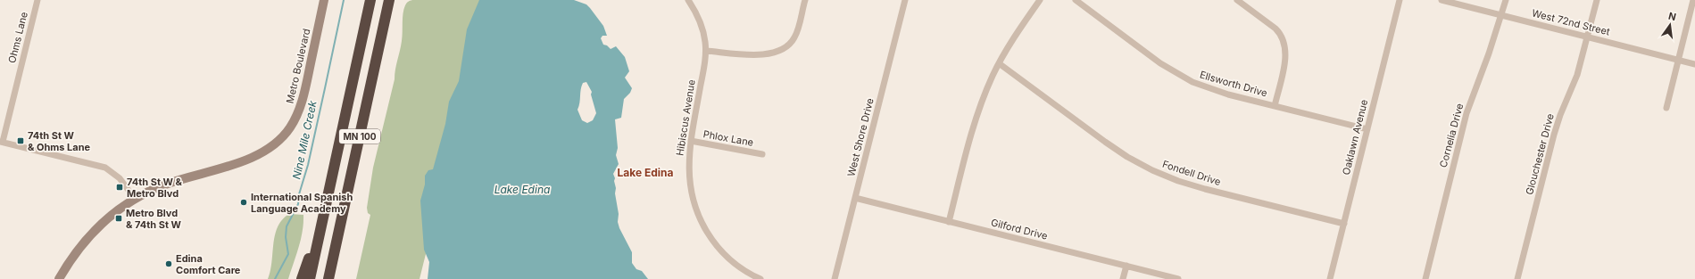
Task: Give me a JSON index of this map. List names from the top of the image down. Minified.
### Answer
{"streets":{"highway":["MN 100"],"street":["West 72nd Street","Ohms Lane","Metro Boulevard","Ellsworth Drive","Hibiscus Avenue","Cornelia Drive","West Shore Drive","Oaklawn Avenue","Phlox Lane","Glouchester Drive","Fondell Drive","Gilford Drive"]},"crossings":[["West 72nd Street","Cornelia Drive"],["West 72nd Street","Glouchester Drive"],["Ellsworth Drive","Oaklawn Avenue"],["Hibiscus Avenue","Phlox Lane"],["West Shore Drive","Gilford Drive"],["Oaklawn Avenue","Fondell Drive"]],"districts":["Lake Edina"],"water":["Nine Mile Creek","Lake Edina"],"places":{"transit":["74th St W & Ohms Lane","74th St W & Metro Blvd","Metro Blvd & 74th St W"],"other":["International Spanish Language Academy","Edina Comfort Care"]},"north":"top"}
